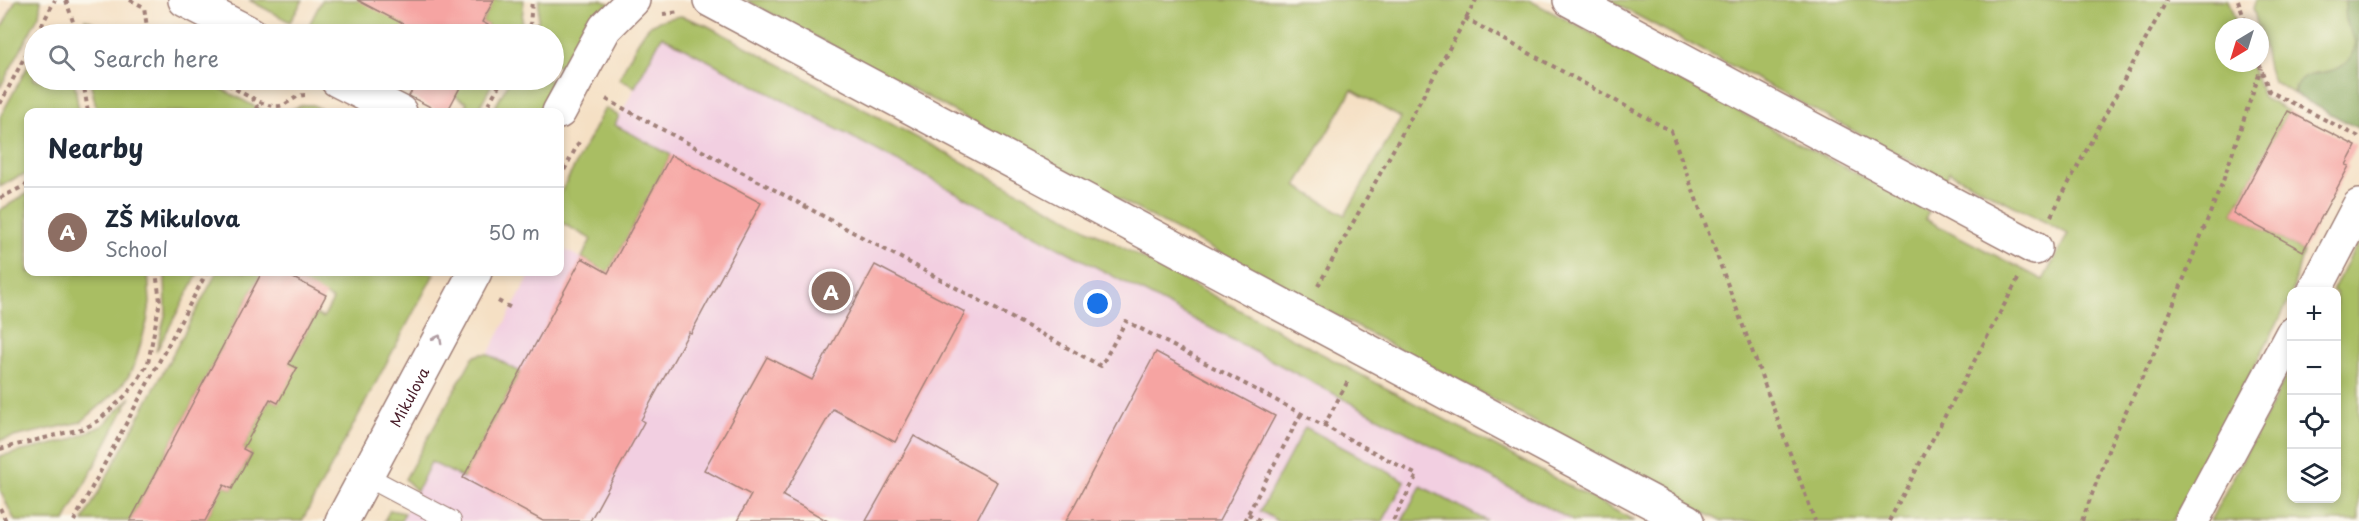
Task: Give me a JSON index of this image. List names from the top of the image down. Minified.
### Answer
{"streets":{"street":["Mikulova"]},"one_way":["Mikulova"],"north":"bottom left","page":{"search":"Search here","heading":"Nearby","list":[{"mark":"A","name":"ZŠ Mikulova","note":"School","value":"50 m"}],"pins":"A","map_buttons":["+","−"]}}
